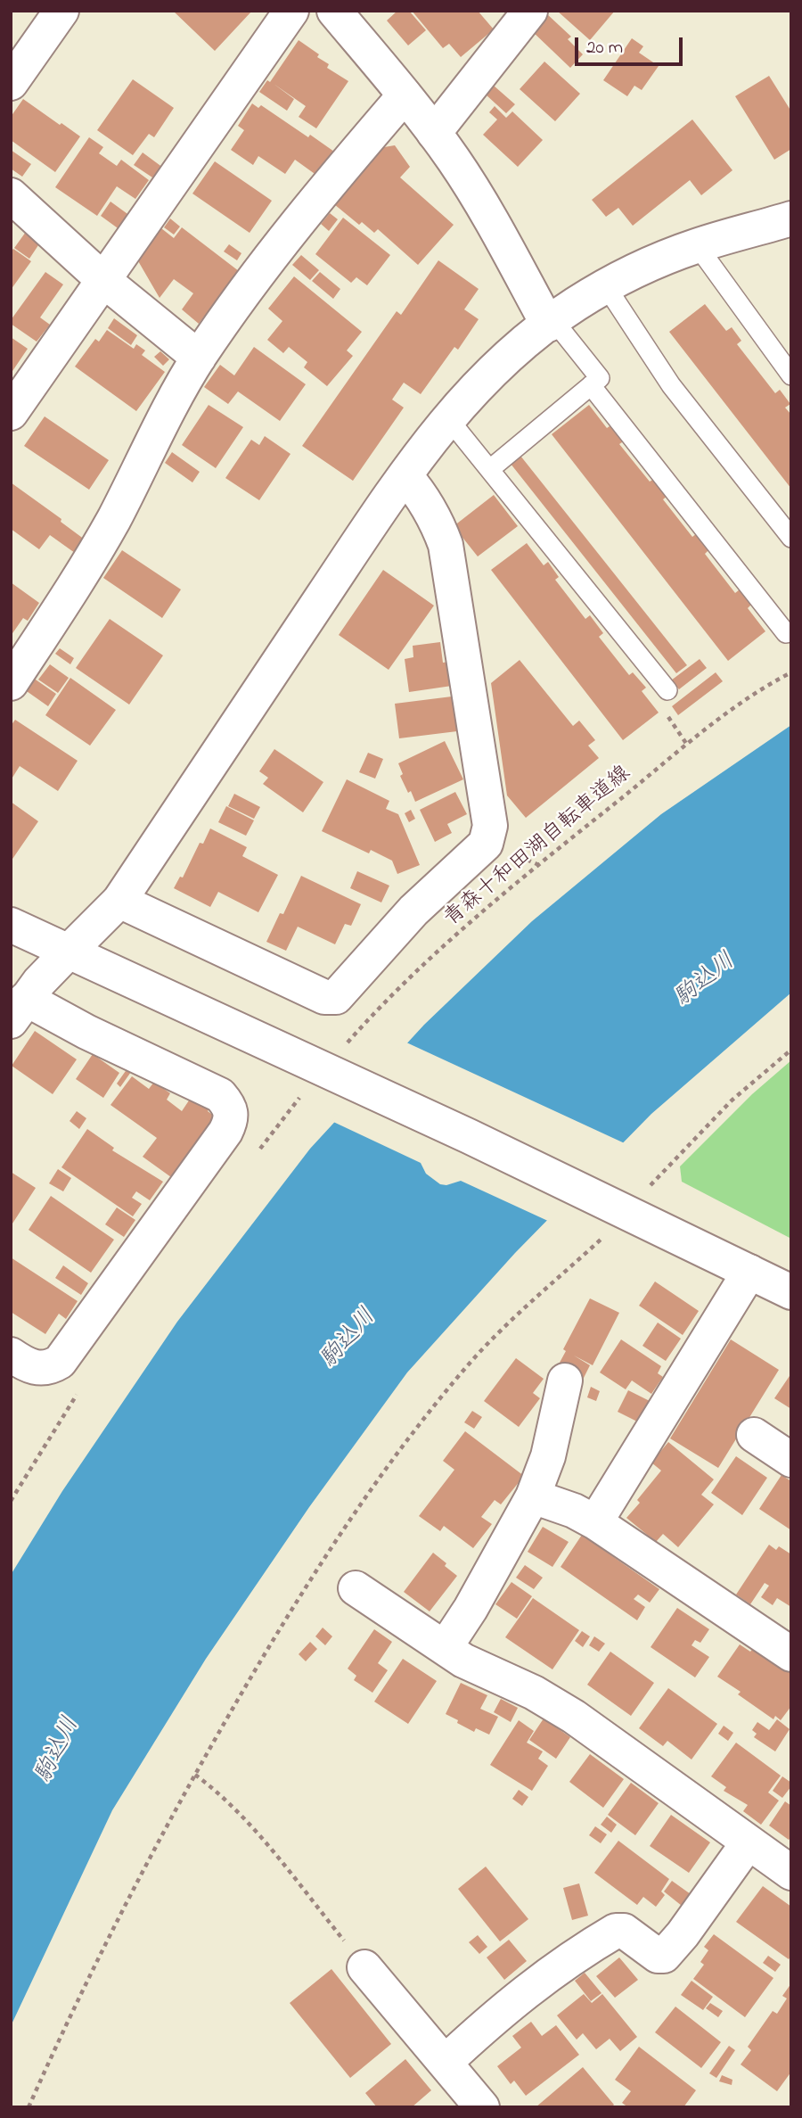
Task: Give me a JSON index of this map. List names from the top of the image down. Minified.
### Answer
{"streets":{"path":["青森十和田湖自転車道線"]},"water":["駒込川"],"scale_bar":"20 m"}
